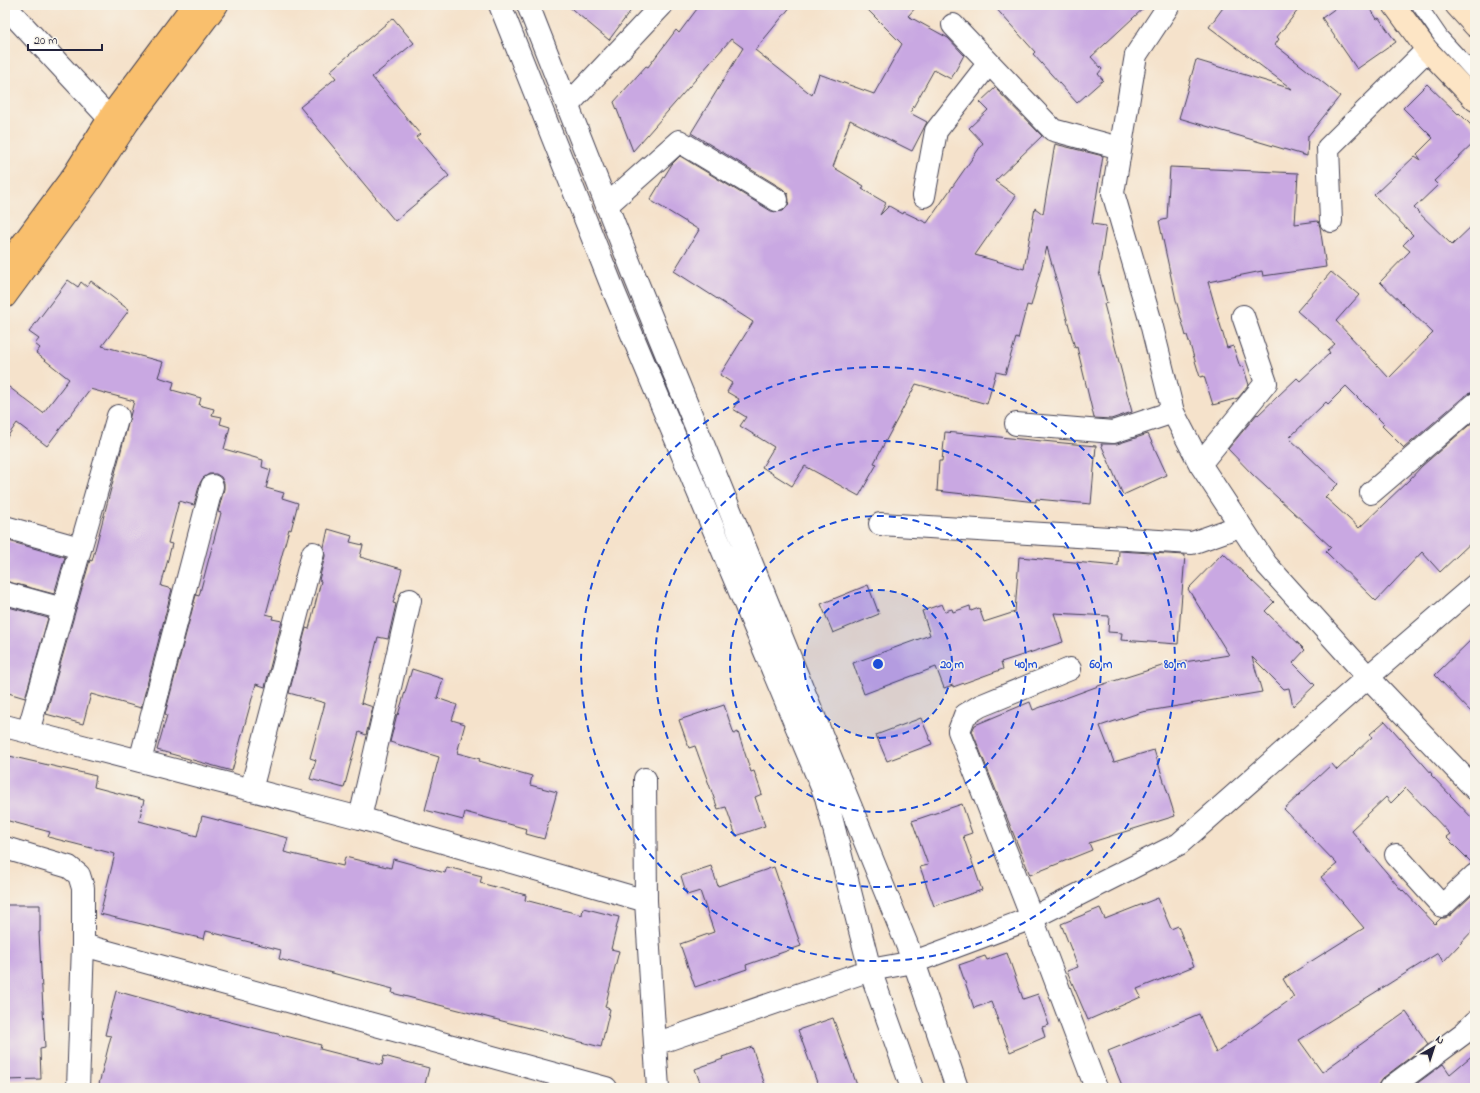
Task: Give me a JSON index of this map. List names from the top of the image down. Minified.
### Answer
{"scale_bar":"20 m","north":"top right","rings":["20 m","40 m","60 m","80 m"]}
